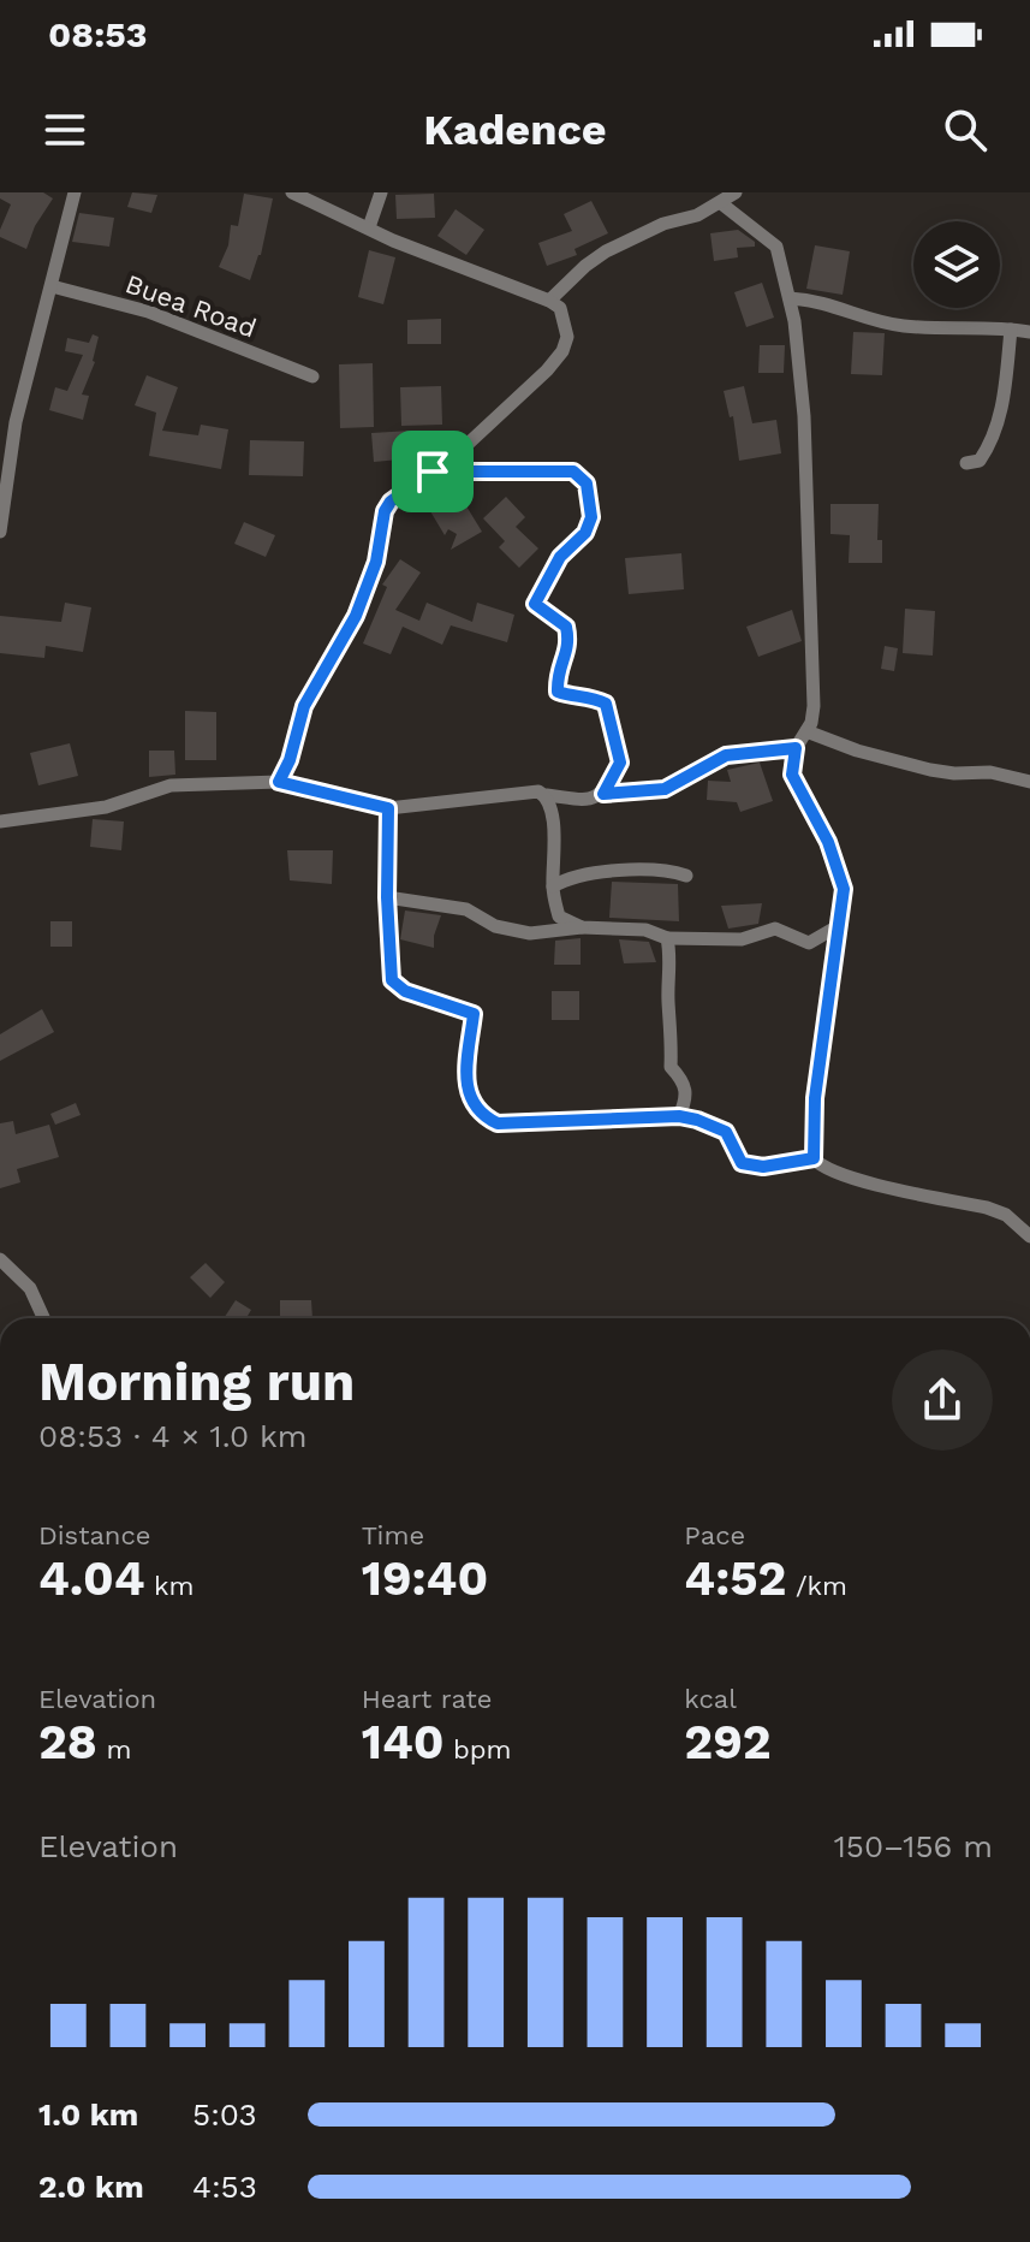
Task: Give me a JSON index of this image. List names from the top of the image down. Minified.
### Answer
{"streets":{"street":["Buea Road"]},"page":{"status":"08:53","header":"Kadence","heading":["Morning run","08:53 · 4 × 1.0 km"],"stats":[["Distance","4.04 km"],["Time","19:40"],["Pace","4:52 /km"],["Elevation","28 m"],["Heart rate","140 bpm"],["kcal","292"]],"chart":["Elevation","150–156 m"],"list":[{"name":"1.0 km","note":"5:03"},{"name":"2.0 km","note":"4:53"}]}}
